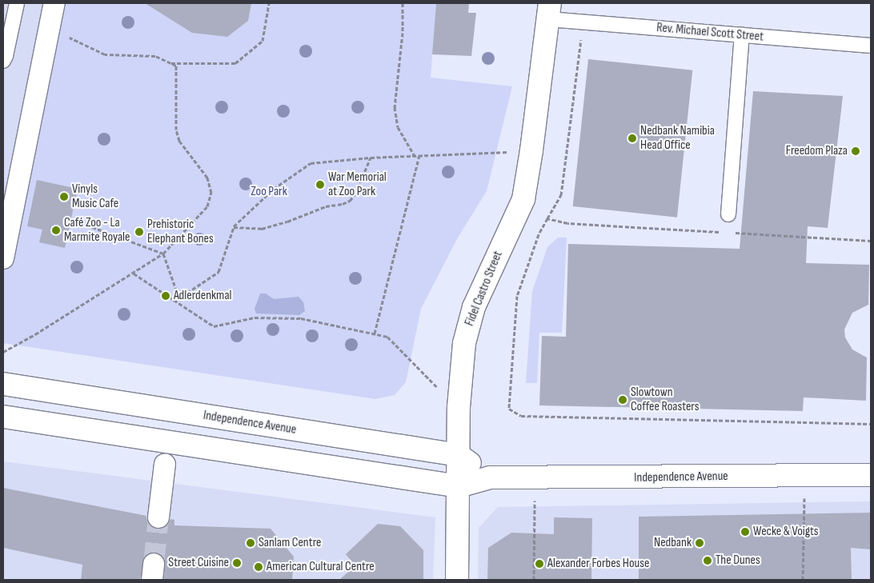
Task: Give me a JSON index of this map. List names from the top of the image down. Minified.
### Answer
{"streets":{"main road":["Fidel Castro Street","Independence Avenue"],"lane":["Rev. Michael Scott Street"]},"crossings":[["Rev. Michael Scott Street","Fidel Castro Street"],["Fidel Castro Street","Independence Avenue"]],"parks":["Zoo Park"],"places":["Nedbank Namibia Head Office","Freedom Plaza","War Memorial at Zoo Park","Vinyls Music Cafe","Café Zoo - La Marmite Royale","Prehistoric Elephant Bones","Adlerdenkmal","Slowtown Coffee Roasters","Wecke & Voigts","Sanlam Centre","Nedbank","The Dunes","Street Cuisine","Alexander Forbes House","American Cultural Centre"]}
